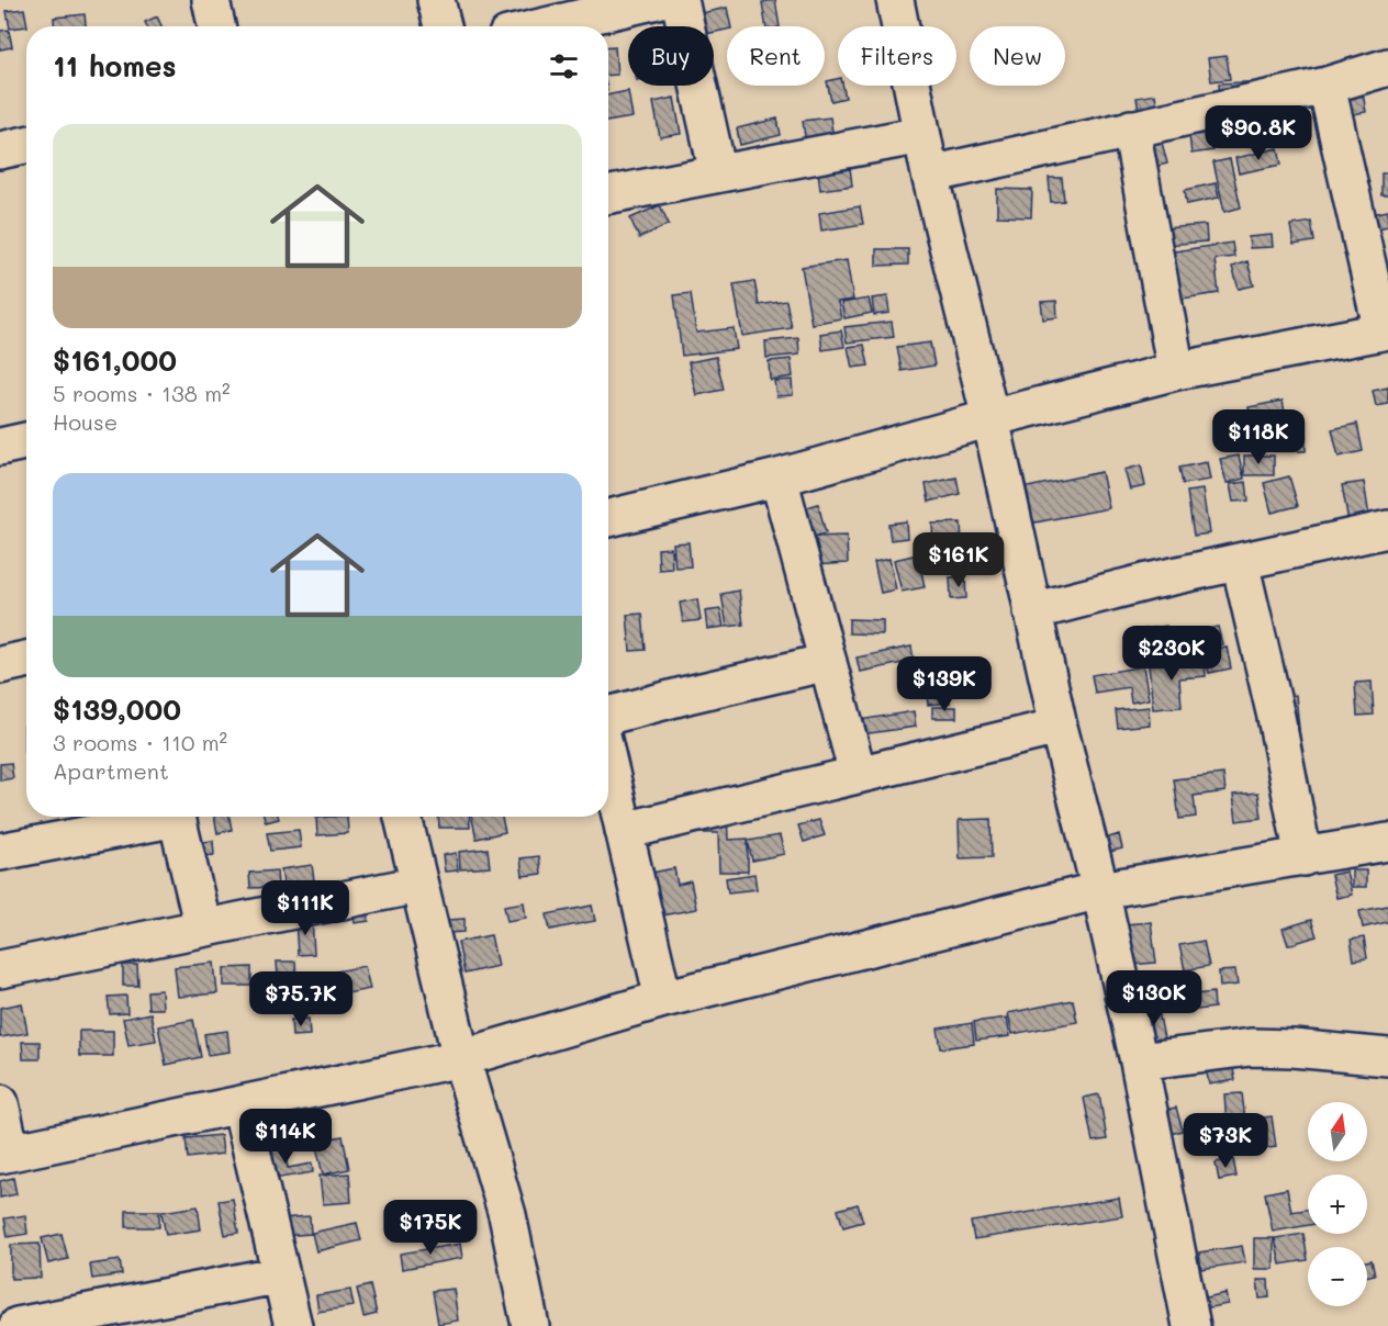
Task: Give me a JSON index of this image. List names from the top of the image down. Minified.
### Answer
{"north":"top","page":{"chip":["Buy","Rent","Filters","New"],"heading":"11 homes","price":["$90.8K","$118K","$161K","$230K","$139K","$111K","$130K","$75.7K","$114K","$73K","$175K"],"list":[{"name":"$161,000","note":"5 rooms · 138 m² · House"},{"name":"$139,000","note":"3 rooms · 110 m² · Apartment"}],"map_buttons":["+","−"]}}
